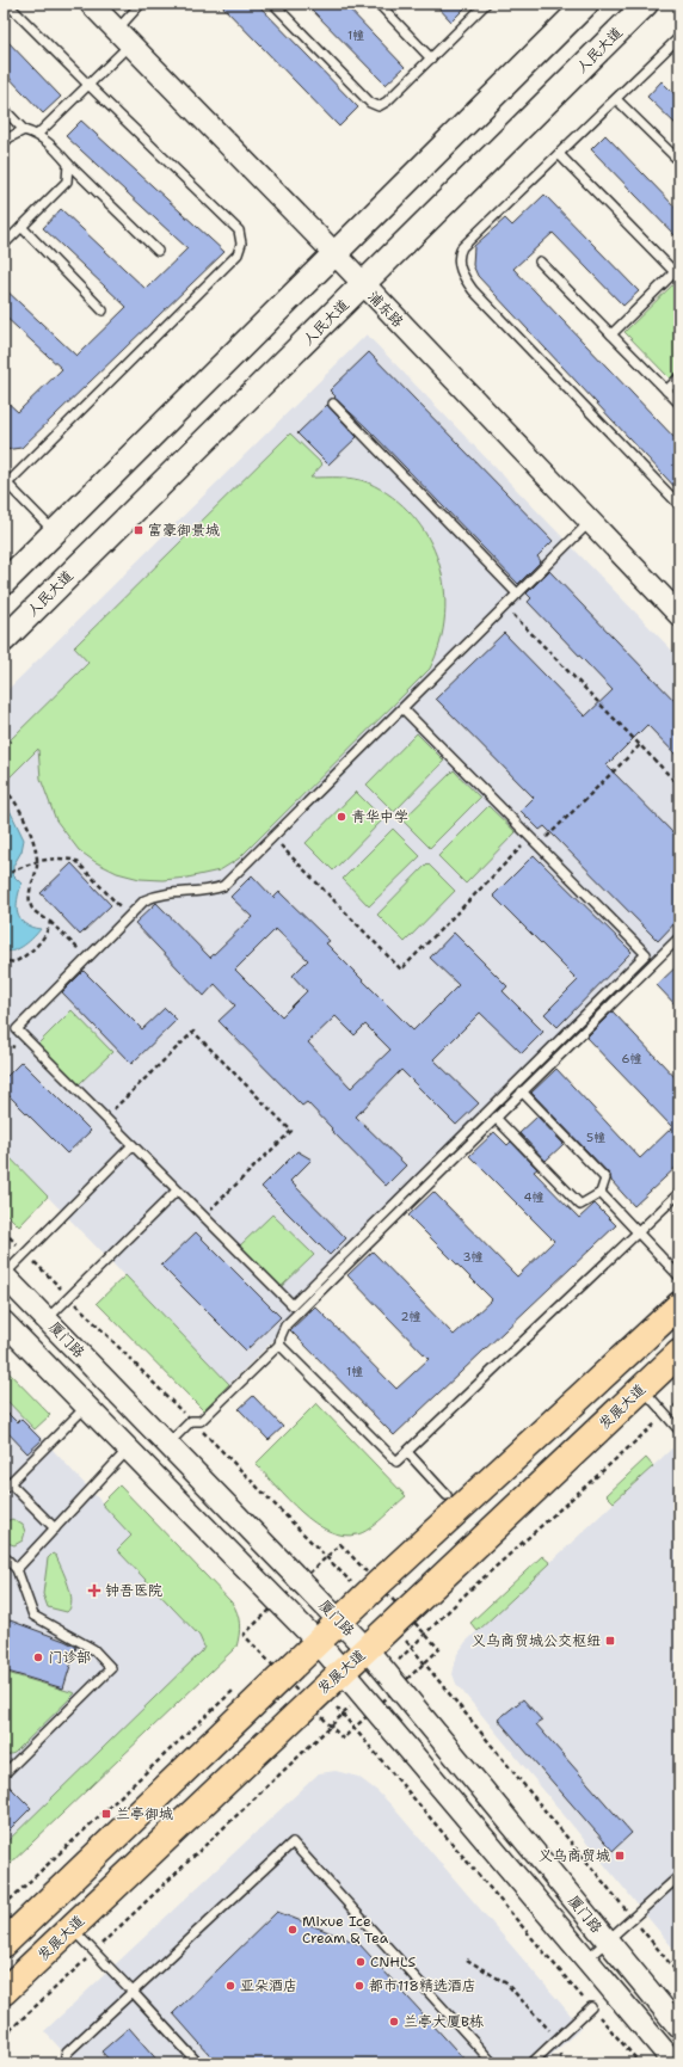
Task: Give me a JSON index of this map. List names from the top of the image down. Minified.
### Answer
{"streets":{"main road":["人民大道","发展大道"],"street":["浦东路","厦门路"]},"crossings":[["人民大道","浦东路"],["厦门路","发展大道"]],"places":{"transit":["富豪御景城","义乌商贸城公交枢纽","兰亭御城","义乌商贸城"],"other":["青华中学","门诊部","Mixue Ice Cream & Tea","CNHLS","亚朵酒店","都市118精选酒店","兰亭大厦B栋"],"health":["钟吾医院"]},"house_numbers":["1幢","6幢","5幢","4幢","3幢","2幢","1幢"]}
